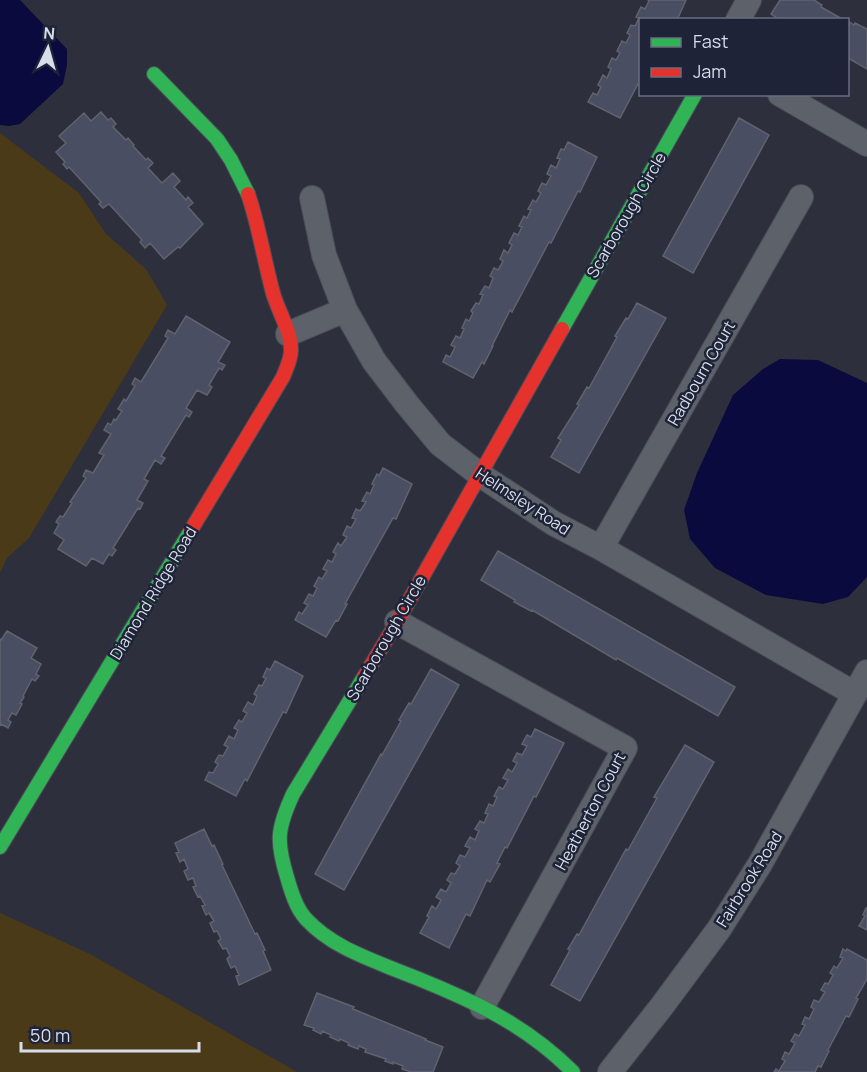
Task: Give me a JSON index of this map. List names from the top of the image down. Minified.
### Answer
{"streets":{"street":["Scarborough Circle","Radbourn Court","Helmsley Road","Diamond Ridge Road","Heatherton Court","Fairbrook Road"]},"crossings":[["Scarborough Circle","Helmsley Road"],["Scarborough Circle","Heatherton Court"],["Radbourn Court","Helmsley Road"],["Helmsley Road","Fairbrook Road"]],"legend":["Fast","Jam"],"scale_bar":"50 m","north":"top"}
